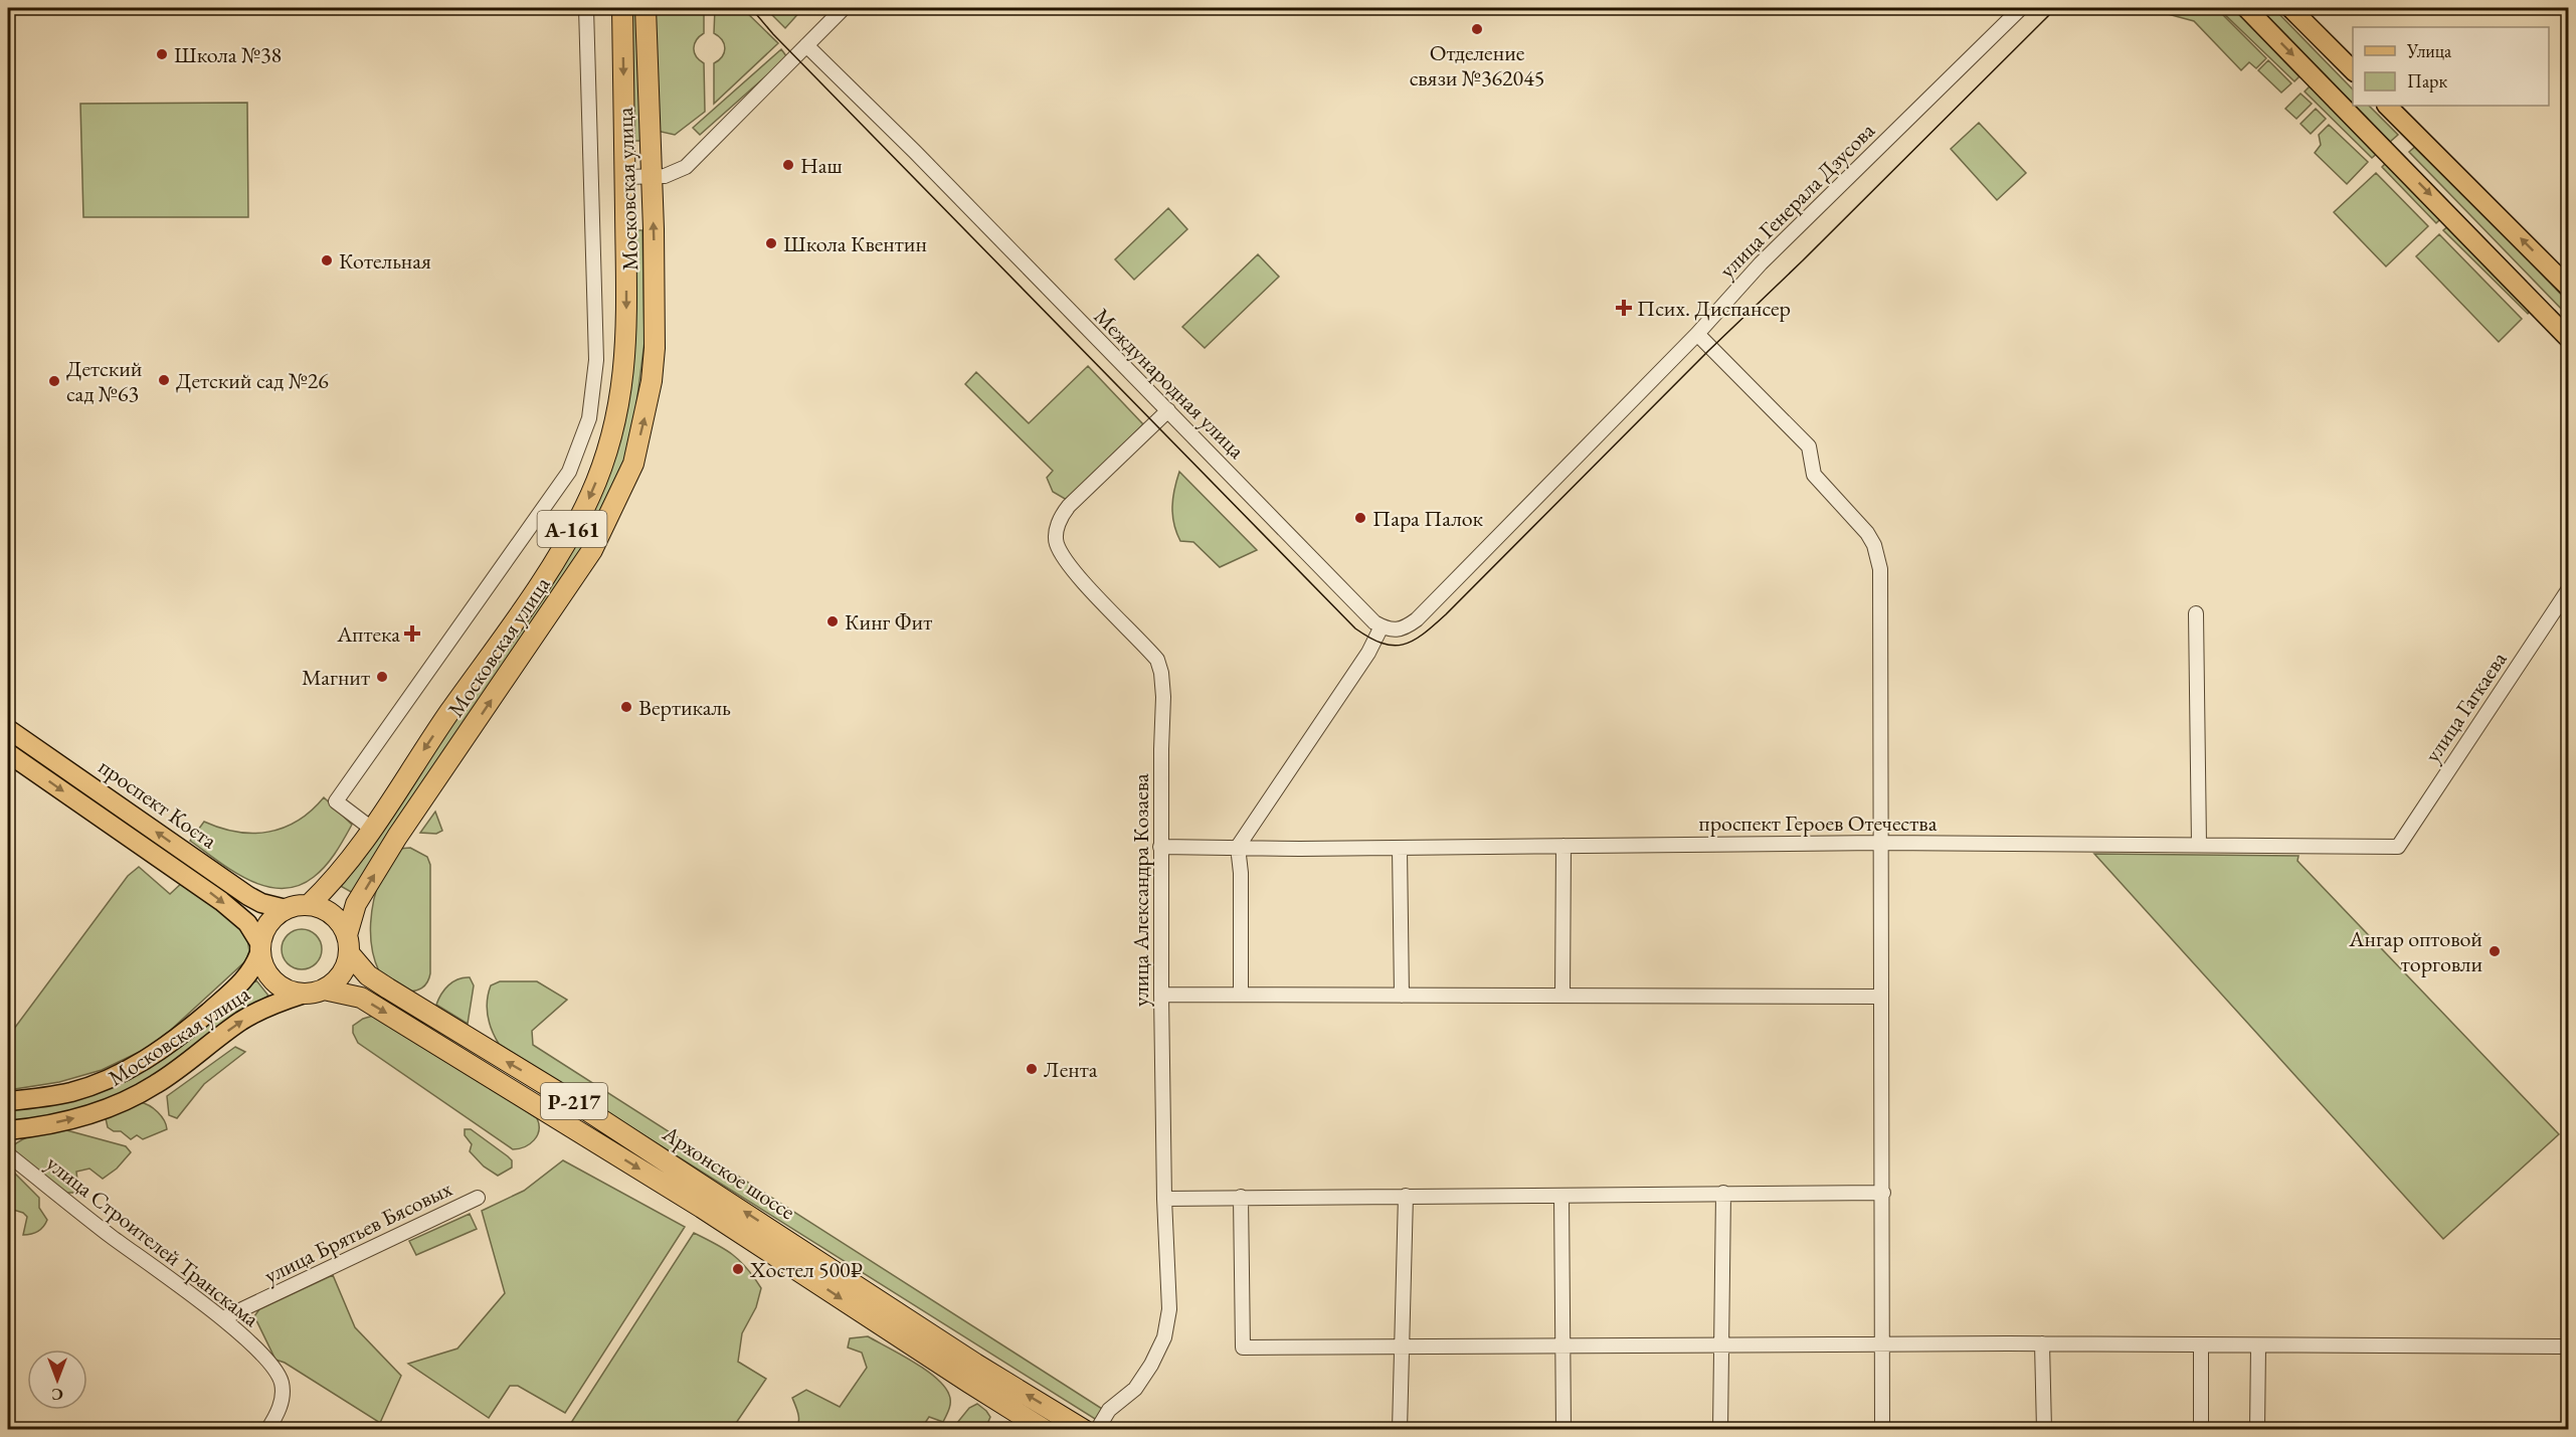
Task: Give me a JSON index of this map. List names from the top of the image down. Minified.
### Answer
{"streets":{"highway":["Московская улица","А-161","Р-217","Архонское шоссе"],"main road":["проспект Коста"],"street":["улица Генерала Дзусова","Международная улица","улица Гагкаева","проспект Героев Отечества","улица Александра Козаева","улица Брятьев Бясовых","улица Строителей Транскама"]},"crossings":[["Московская улица","проспект Коста"],["Московская улица","Архонское шоссе"],["улица Генерала Дзусова","Международная улица"],["Международная улица","улица Александра Козаева"],["улица Гагкаева","проспект Героев Отечества"],["проспект Коста","Архонское шоссе"],["проспект Героев Отечества","улица Александра Козаева"],["улица Брятьев Бясовых","улица Строителей Транскама"]],"places":{"other":["Отделение связи №362045","Школа №38","Наш","Школа Квентин","Котельная","Детский сад №26","Детский сад №63","Пара Палок","Кинг Фит","Магнит","Вертикаль","Ангар оптовой торговли","Лента","Хостел 500₽"],"health":["Псих. Диспансер","Аптека"]},"legend":["Улица","Парк"],"north":"bottom"}
